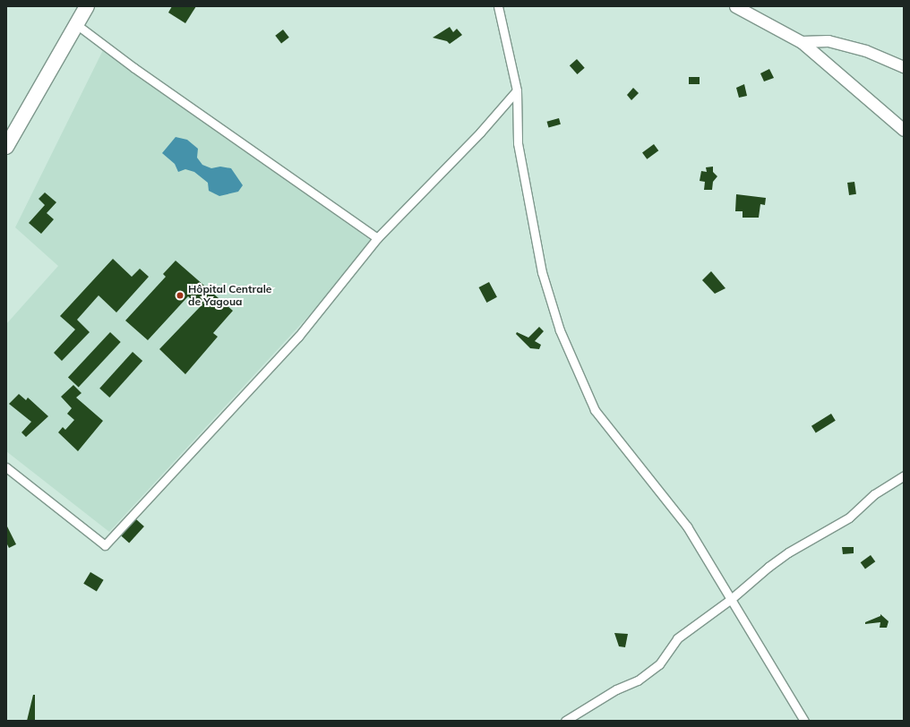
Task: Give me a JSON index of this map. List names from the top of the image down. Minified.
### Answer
{"places":["Hôpital Centrale de Yagoua"]}
